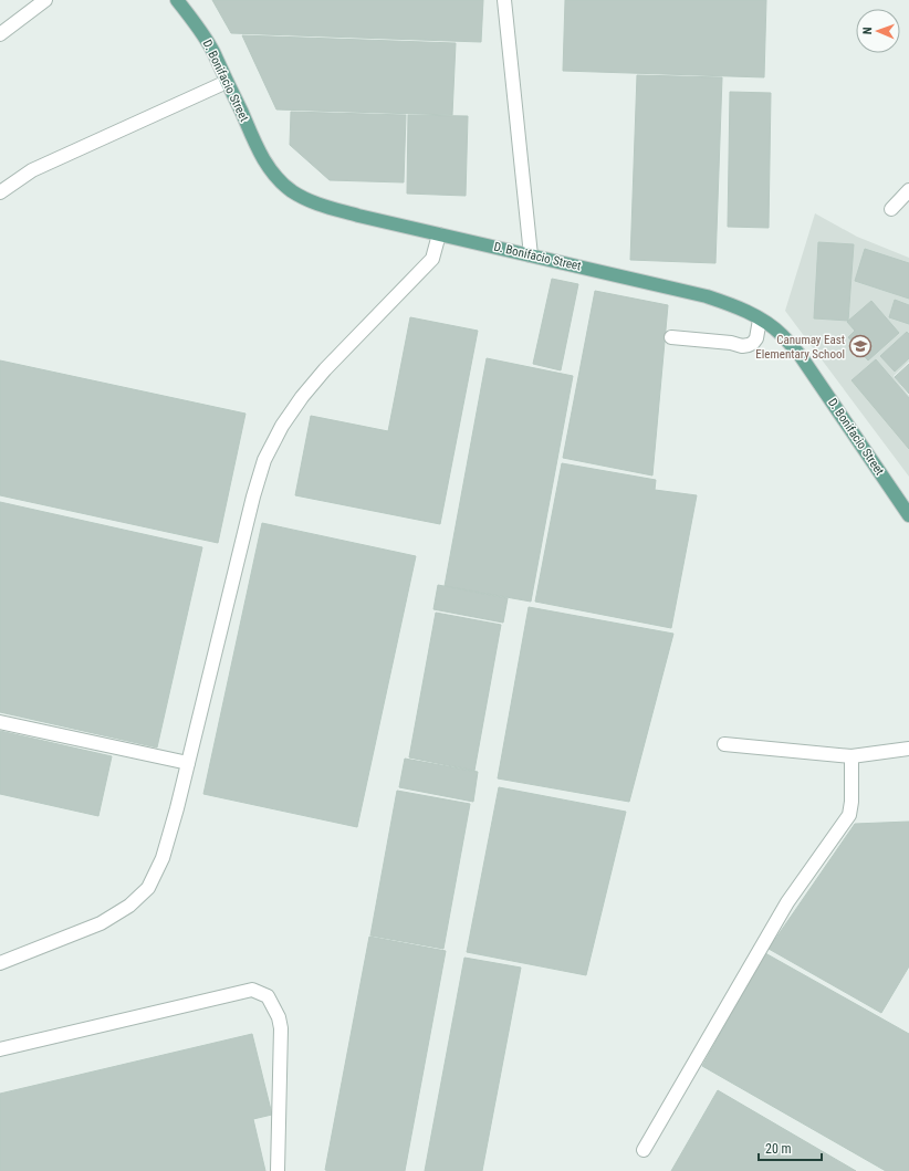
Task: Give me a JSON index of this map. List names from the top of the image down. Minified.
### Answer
{"streets":{"main road":["D. Bonifacio Street"]},"places":{"school or university":["Canumay East Elementary School"]},"scale_bar":"20 m","north":"left"}
